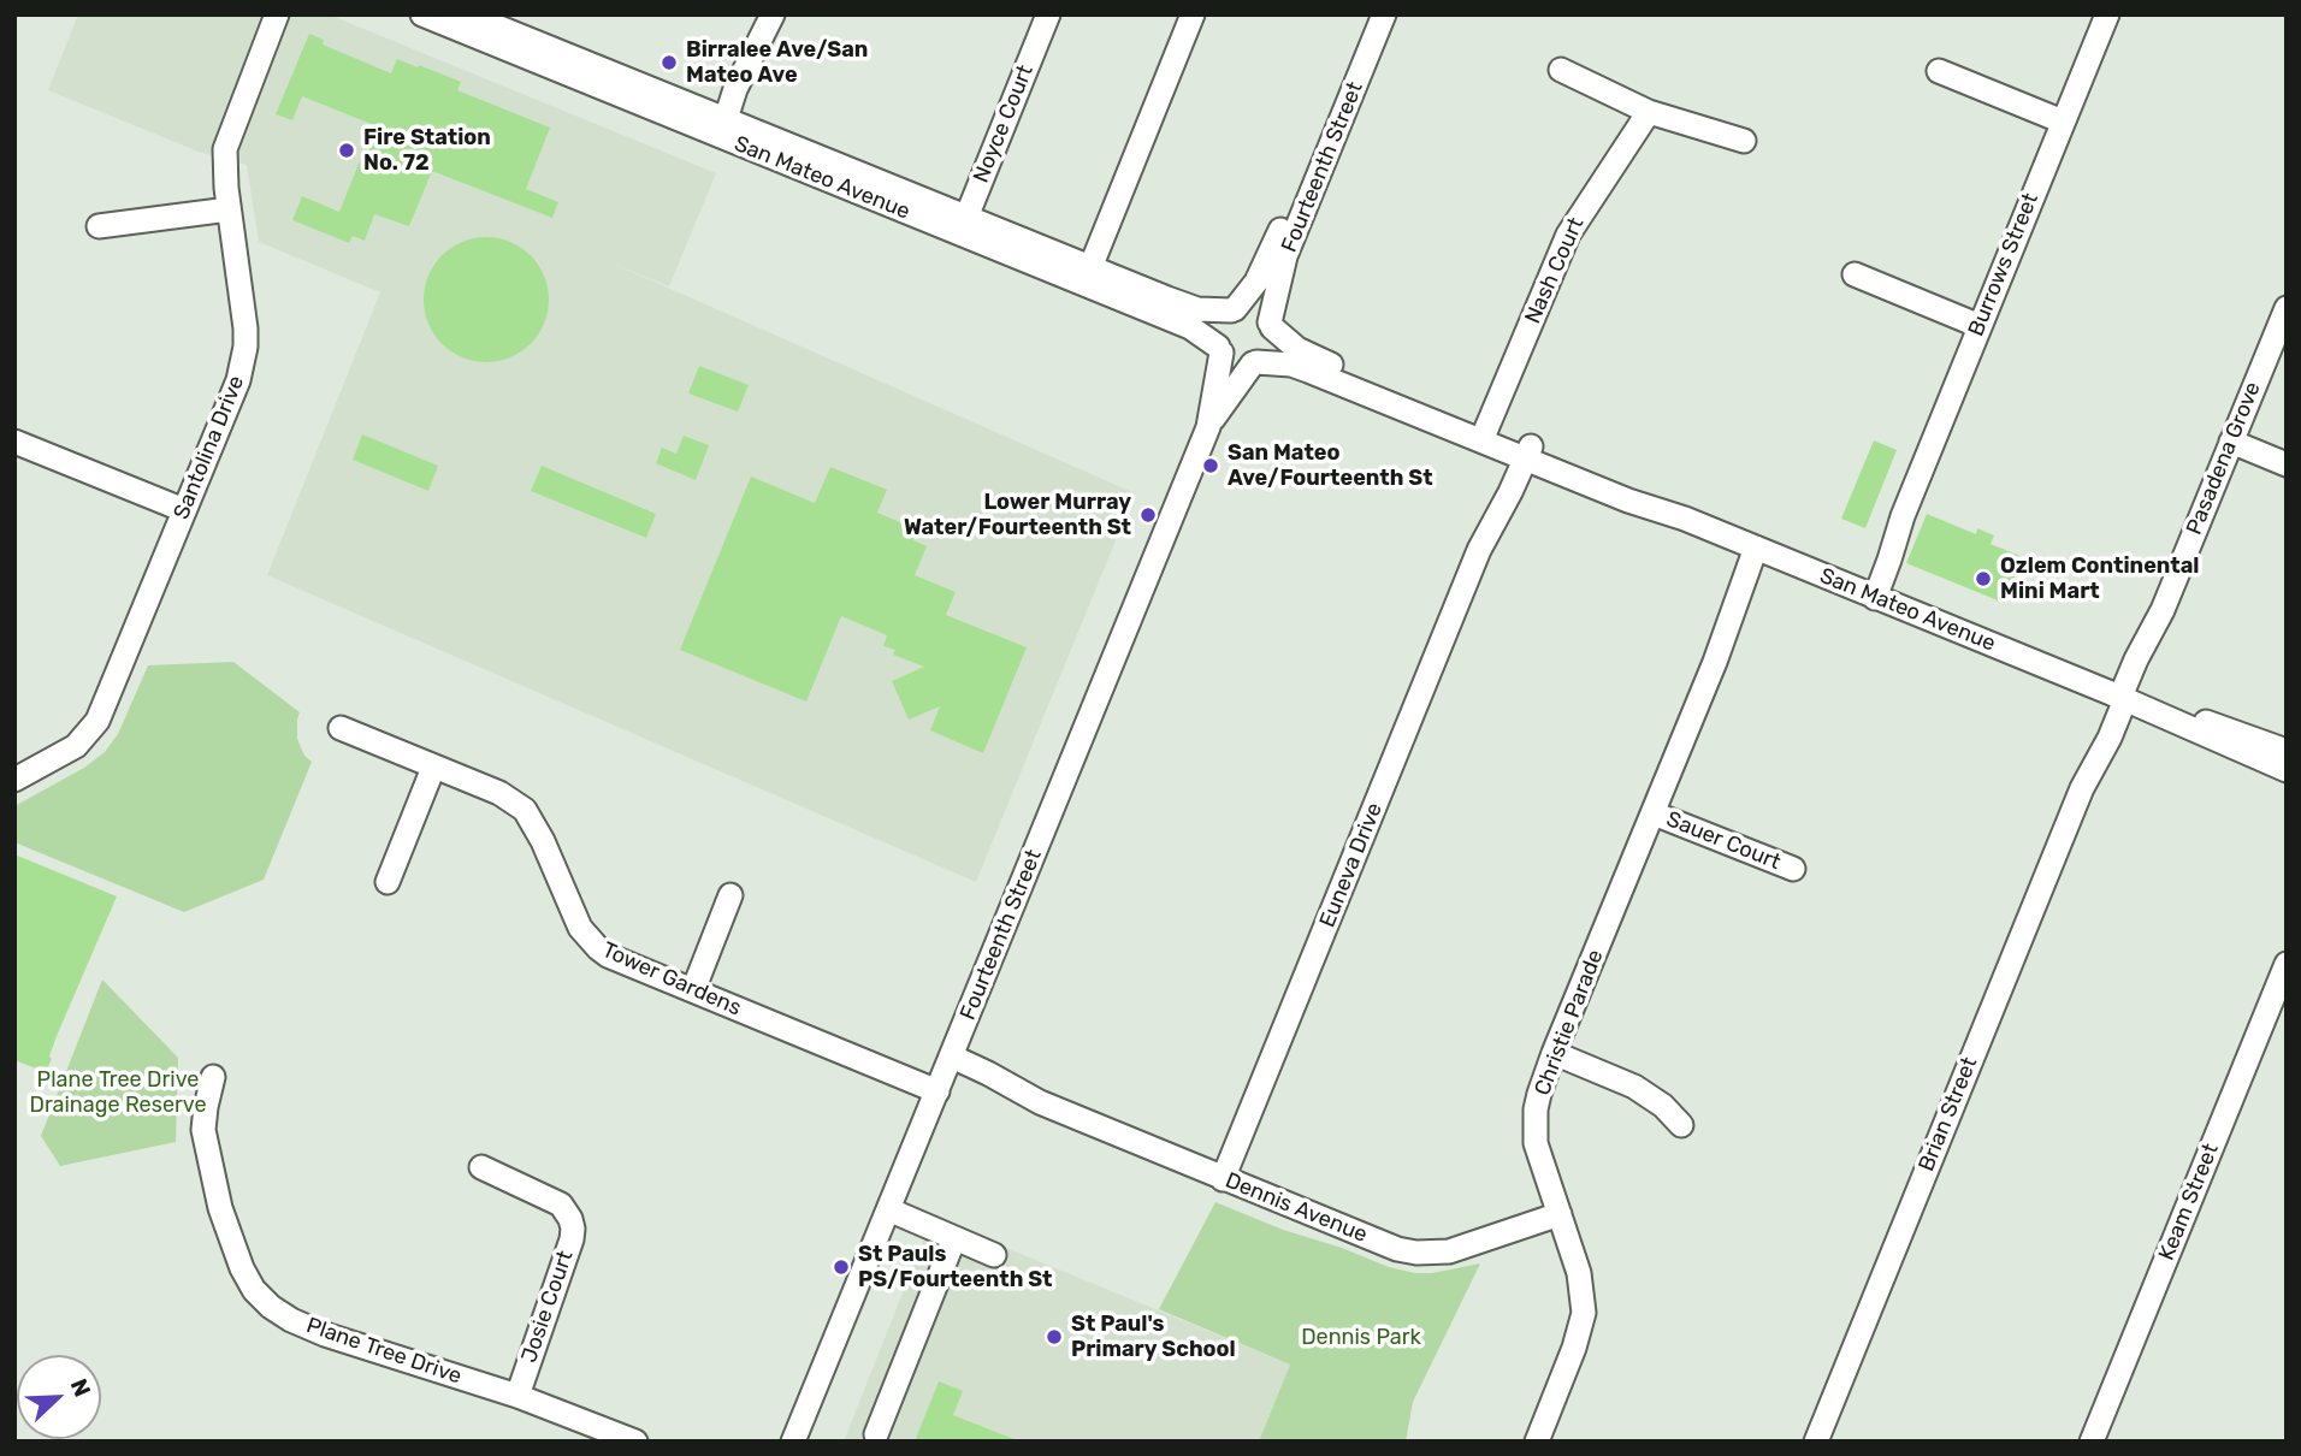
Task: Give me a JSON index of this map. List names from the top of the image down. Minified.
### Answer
{"streets":{"street":["Noyce Court","Fourteenth Street","San Mateo Avenue","Burrows Street","Nash Court","Santolina Drive","Pasadena Grove","Sauer Court","Euneva Drive","Tower Gardens","Christie Parade","Brian Street","Keam Street","Dennis Avenue","Josie Court","Plane Tree Drive"]},"crossings":[["Noyce Court","San Mateo Avenue"],["Fourteenth Street","San Mateo Avenue"],["Fourteenth Street","Tower Gardens"],["Fourteenth Street","Dennis Avenue"],["San Mateo Avenue","Burrows Street"],["San Mateo Avenue","Nash Court"],["San Mateo Avenue","Pasadena Grove"],["San Mateo Avenue","Euneva Drive"],["San Mateo Avenue","Christie Parade"],["San Mateo Avenue","Brian Street"],["Pasadena Grove","Brian Street"],["Sauer Court","Christie Parade"],["Euneva Drive","Dennis Avenue"],["Tower Gardens","Dennis Avenue"],["Christie Parade","Dennis Avenue"],["Josie Court","Plane Tree Drive"]],"parks":["Plane Tree Drive Drainage Reserve","Dennis Park"],"places":["Birralee Ave/San Mateo Ave","Fire Station No. 72","San Mateo Ave/Fourteenth St","Lower Murray Water/Fourteenth St","Ozlem Continental Mini Mart","St Pauls PS/Fourteenth St","St Paul's Primary School"],"north":"top right"}
